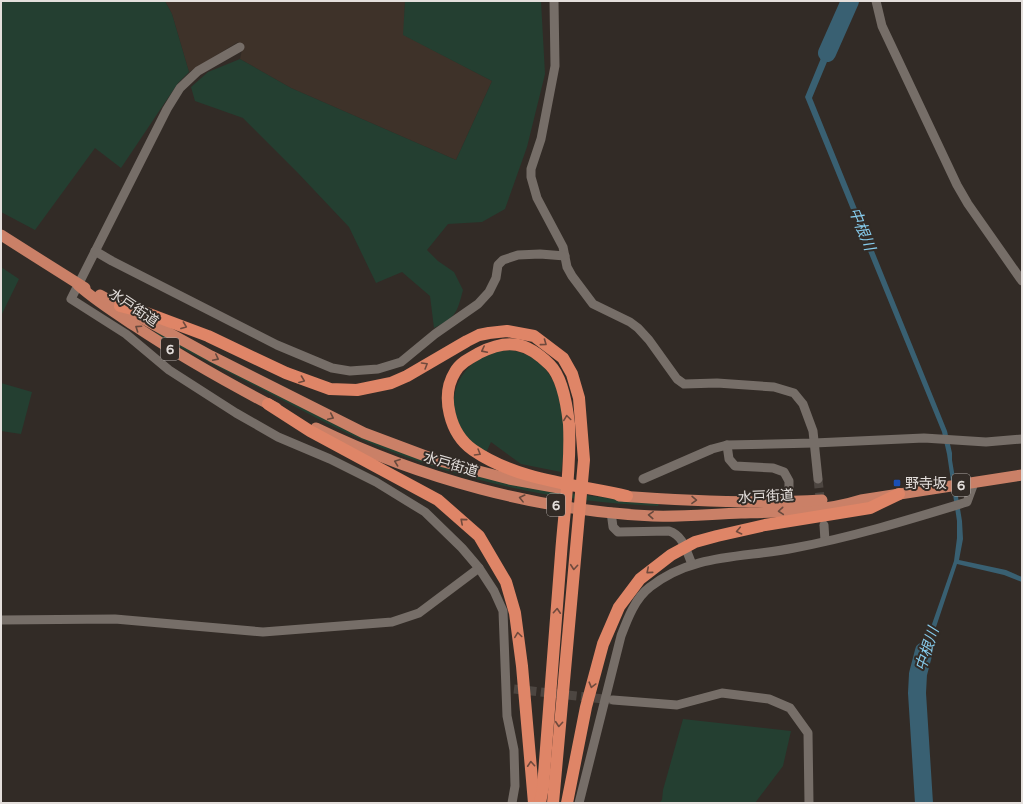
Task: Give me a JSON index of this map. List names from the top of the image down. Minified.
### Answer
{"streets":{"highway":["水戸街道","6"]},"water":["中根川"],"places":{"transit":["野寺坂"]}}
